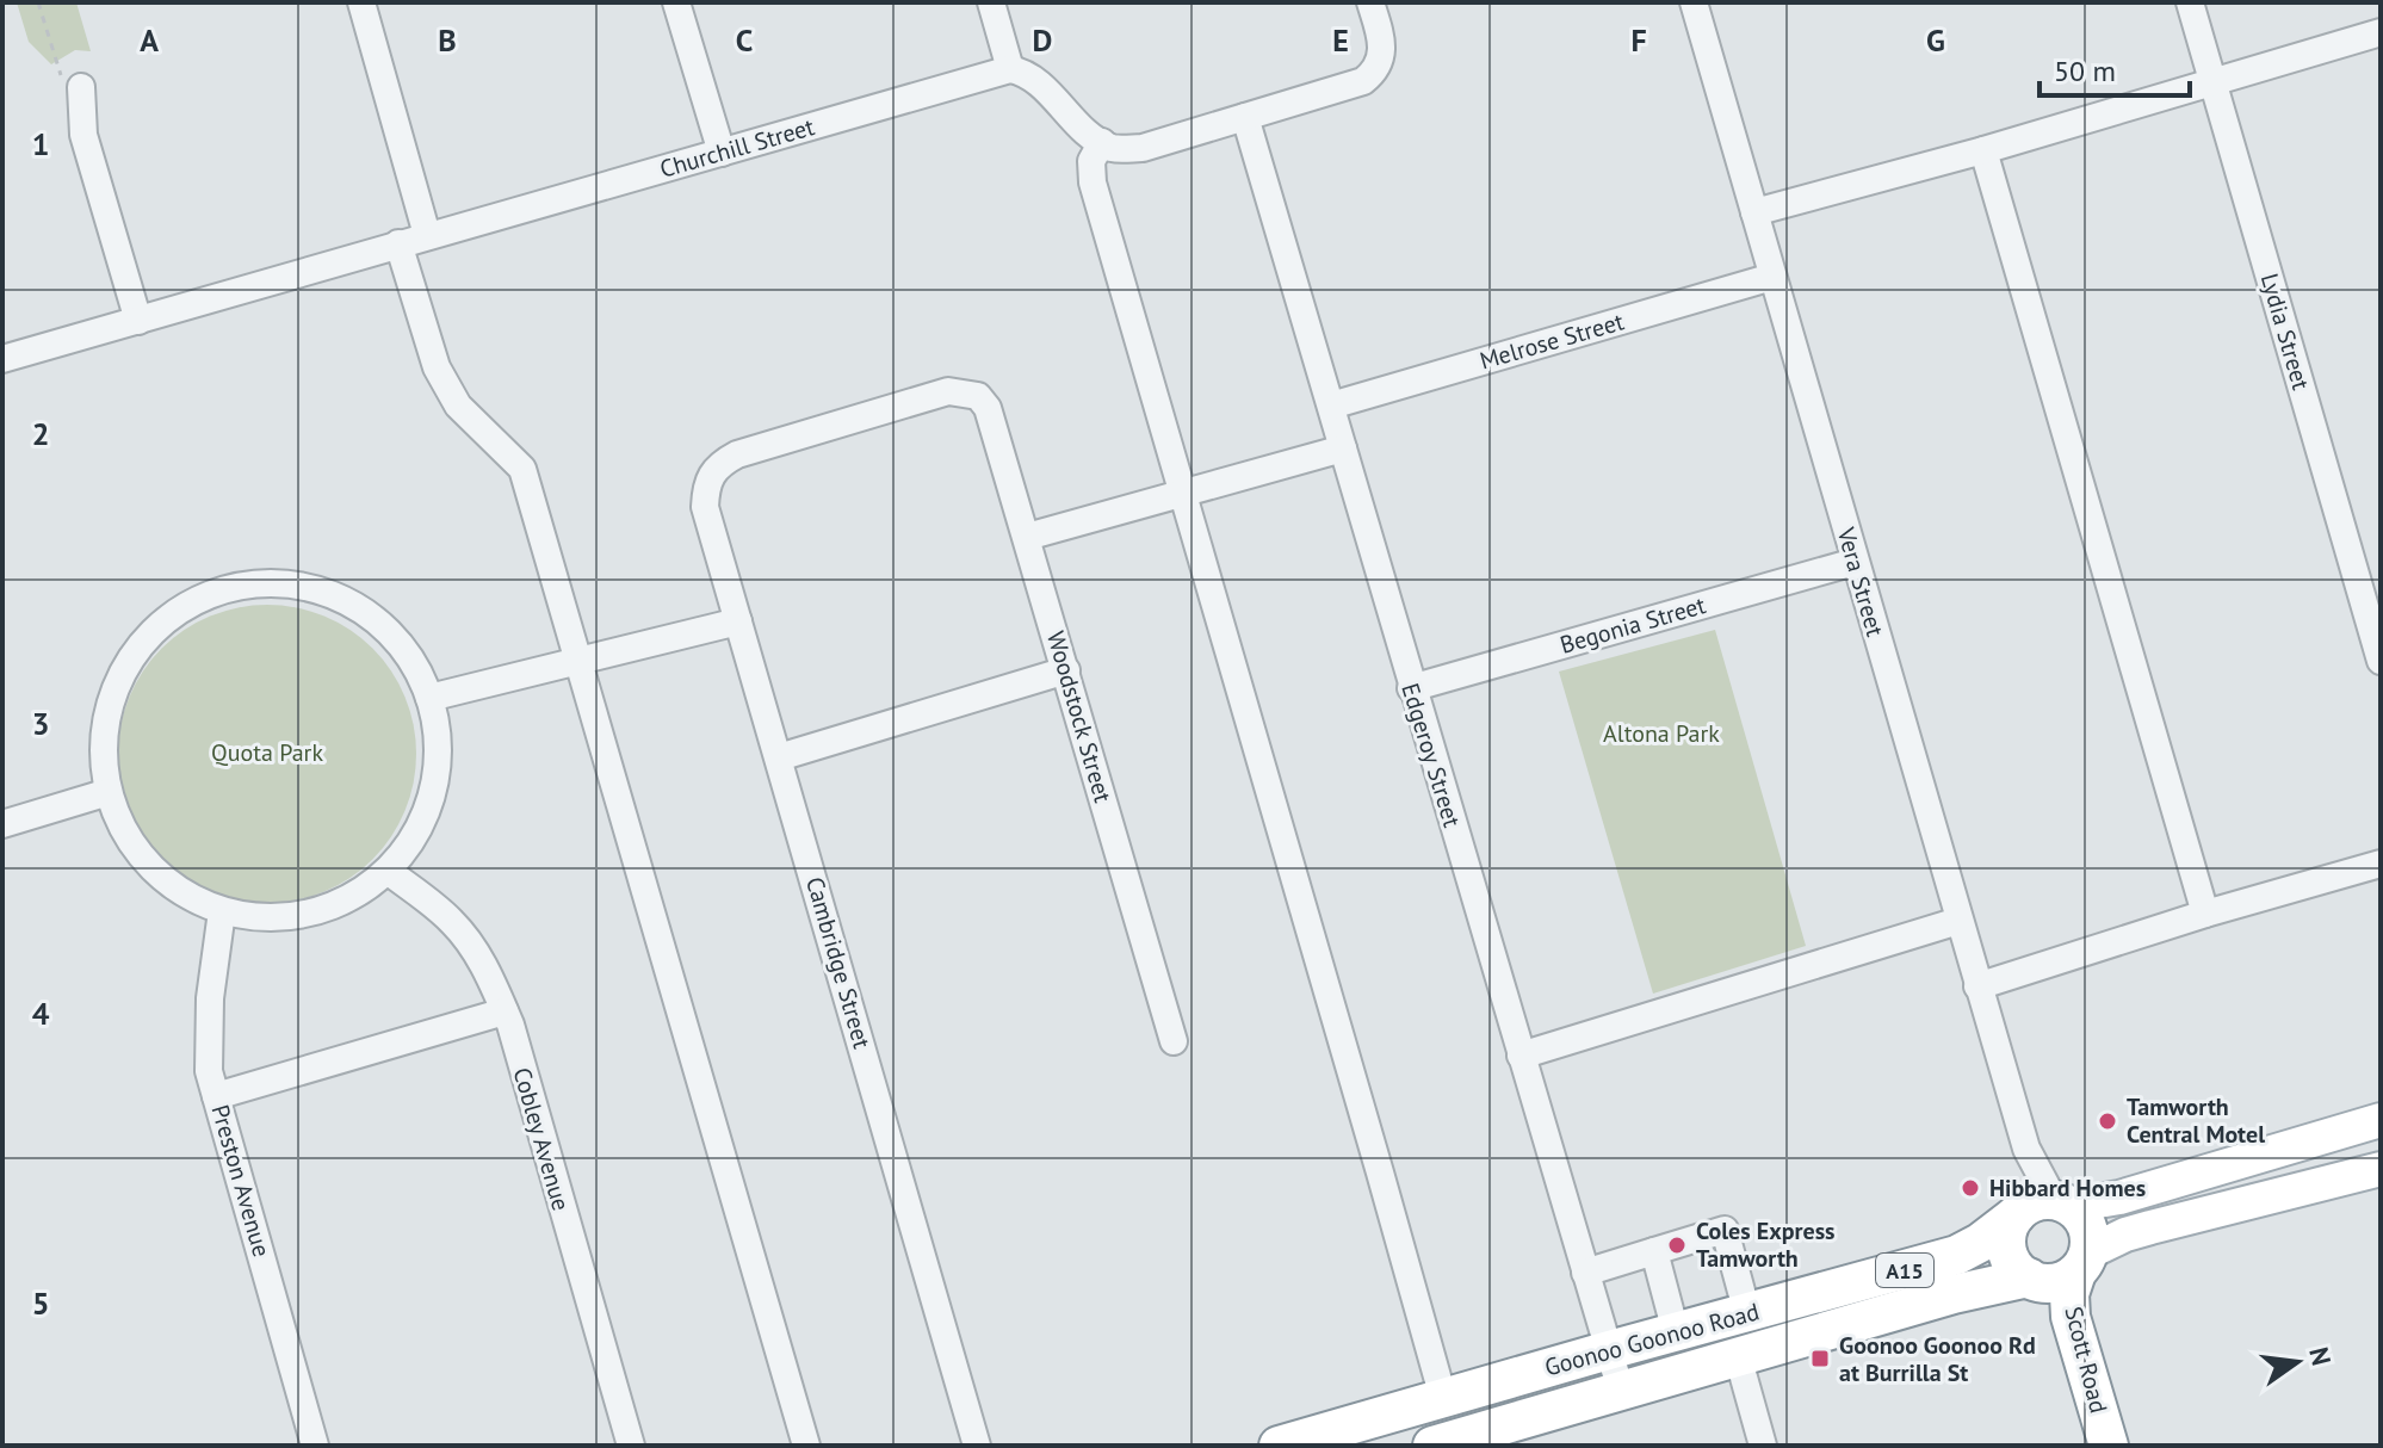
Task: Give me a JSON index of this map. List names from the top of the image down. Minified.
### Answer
{"streets":{"highway":["A15","Goonoo Goonoo Road","Scott Road"],"street":["Churchill Street","Lydia Street","Melrose Street","Vera Street","Begonia Street","Woodstock Street","Edgeroy Street","Cambridge Street","Cobley Avenue","Preston Avenue"]},"crossings":[["Melrose Street","Vera Street"],["Melrose Street","Edgeroy Street"],["Vera Street","Begonia Street"],["Vera Street","A15"],["Vera Street","Goonoo Goonoo Road"],["Vera Street","Scott Road"],["Begonia Street","Edgeroy Street"],["Woodstock Street","Cambridge Street"],["Edgeroy Street","Goonoo Goonoo Road"],["Cobley Avenue","Preston Avenue"],["A15","Goonoo Goonoo Road"],["A15","Scott Road"],["Goonoo Goonoo Road","Scott Road"]],"parks":["Altona Park","Quota Park"],"places":{"other":["Tamworth Central Motel","Hibbard Homes","Coles Express Tamworth"],"transit":["Goonoo Goonoo Rd at Burrilla St"]},"scale_bar":"50 m","north":"right","grid":{"columns":["A","B","C","D","E","F","G"],"rows":["1","2","3","4","5"]}}
